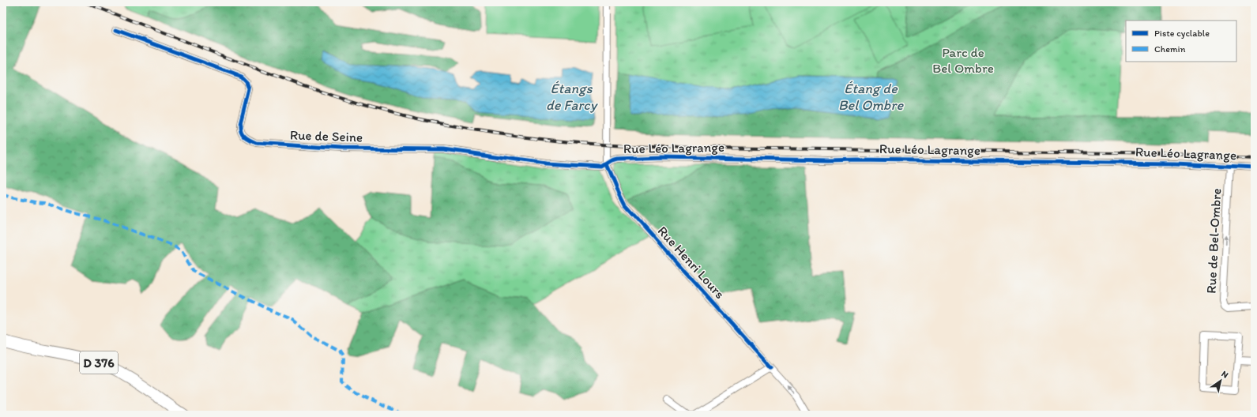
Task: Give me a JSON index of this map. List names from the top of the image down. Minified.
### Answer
{"streets":{"main road":["D 376"],"street":["Rue de Seine","Rue Léo Lagrange","Rue de Bel-Ombre","Rue Henri Lours"]},"crossings":[["Rue de Seine","Rue Léo Lagrange"],["Rue de Seine","Rue Henri Lours"],["Rue Léo Lagrange","Rue de Bel-Ombre"],["Rue Léo Lagrange","Rue Henri Lours"]],"one_way":["Rue de Bel-Ombre"],"water":["Étangs de Farcy","Étang de Bel Ombre"],"parks":["Parc de Bel Ombre"],"legend":["Piste cyclable","Chemin"],"north":"top right"}
